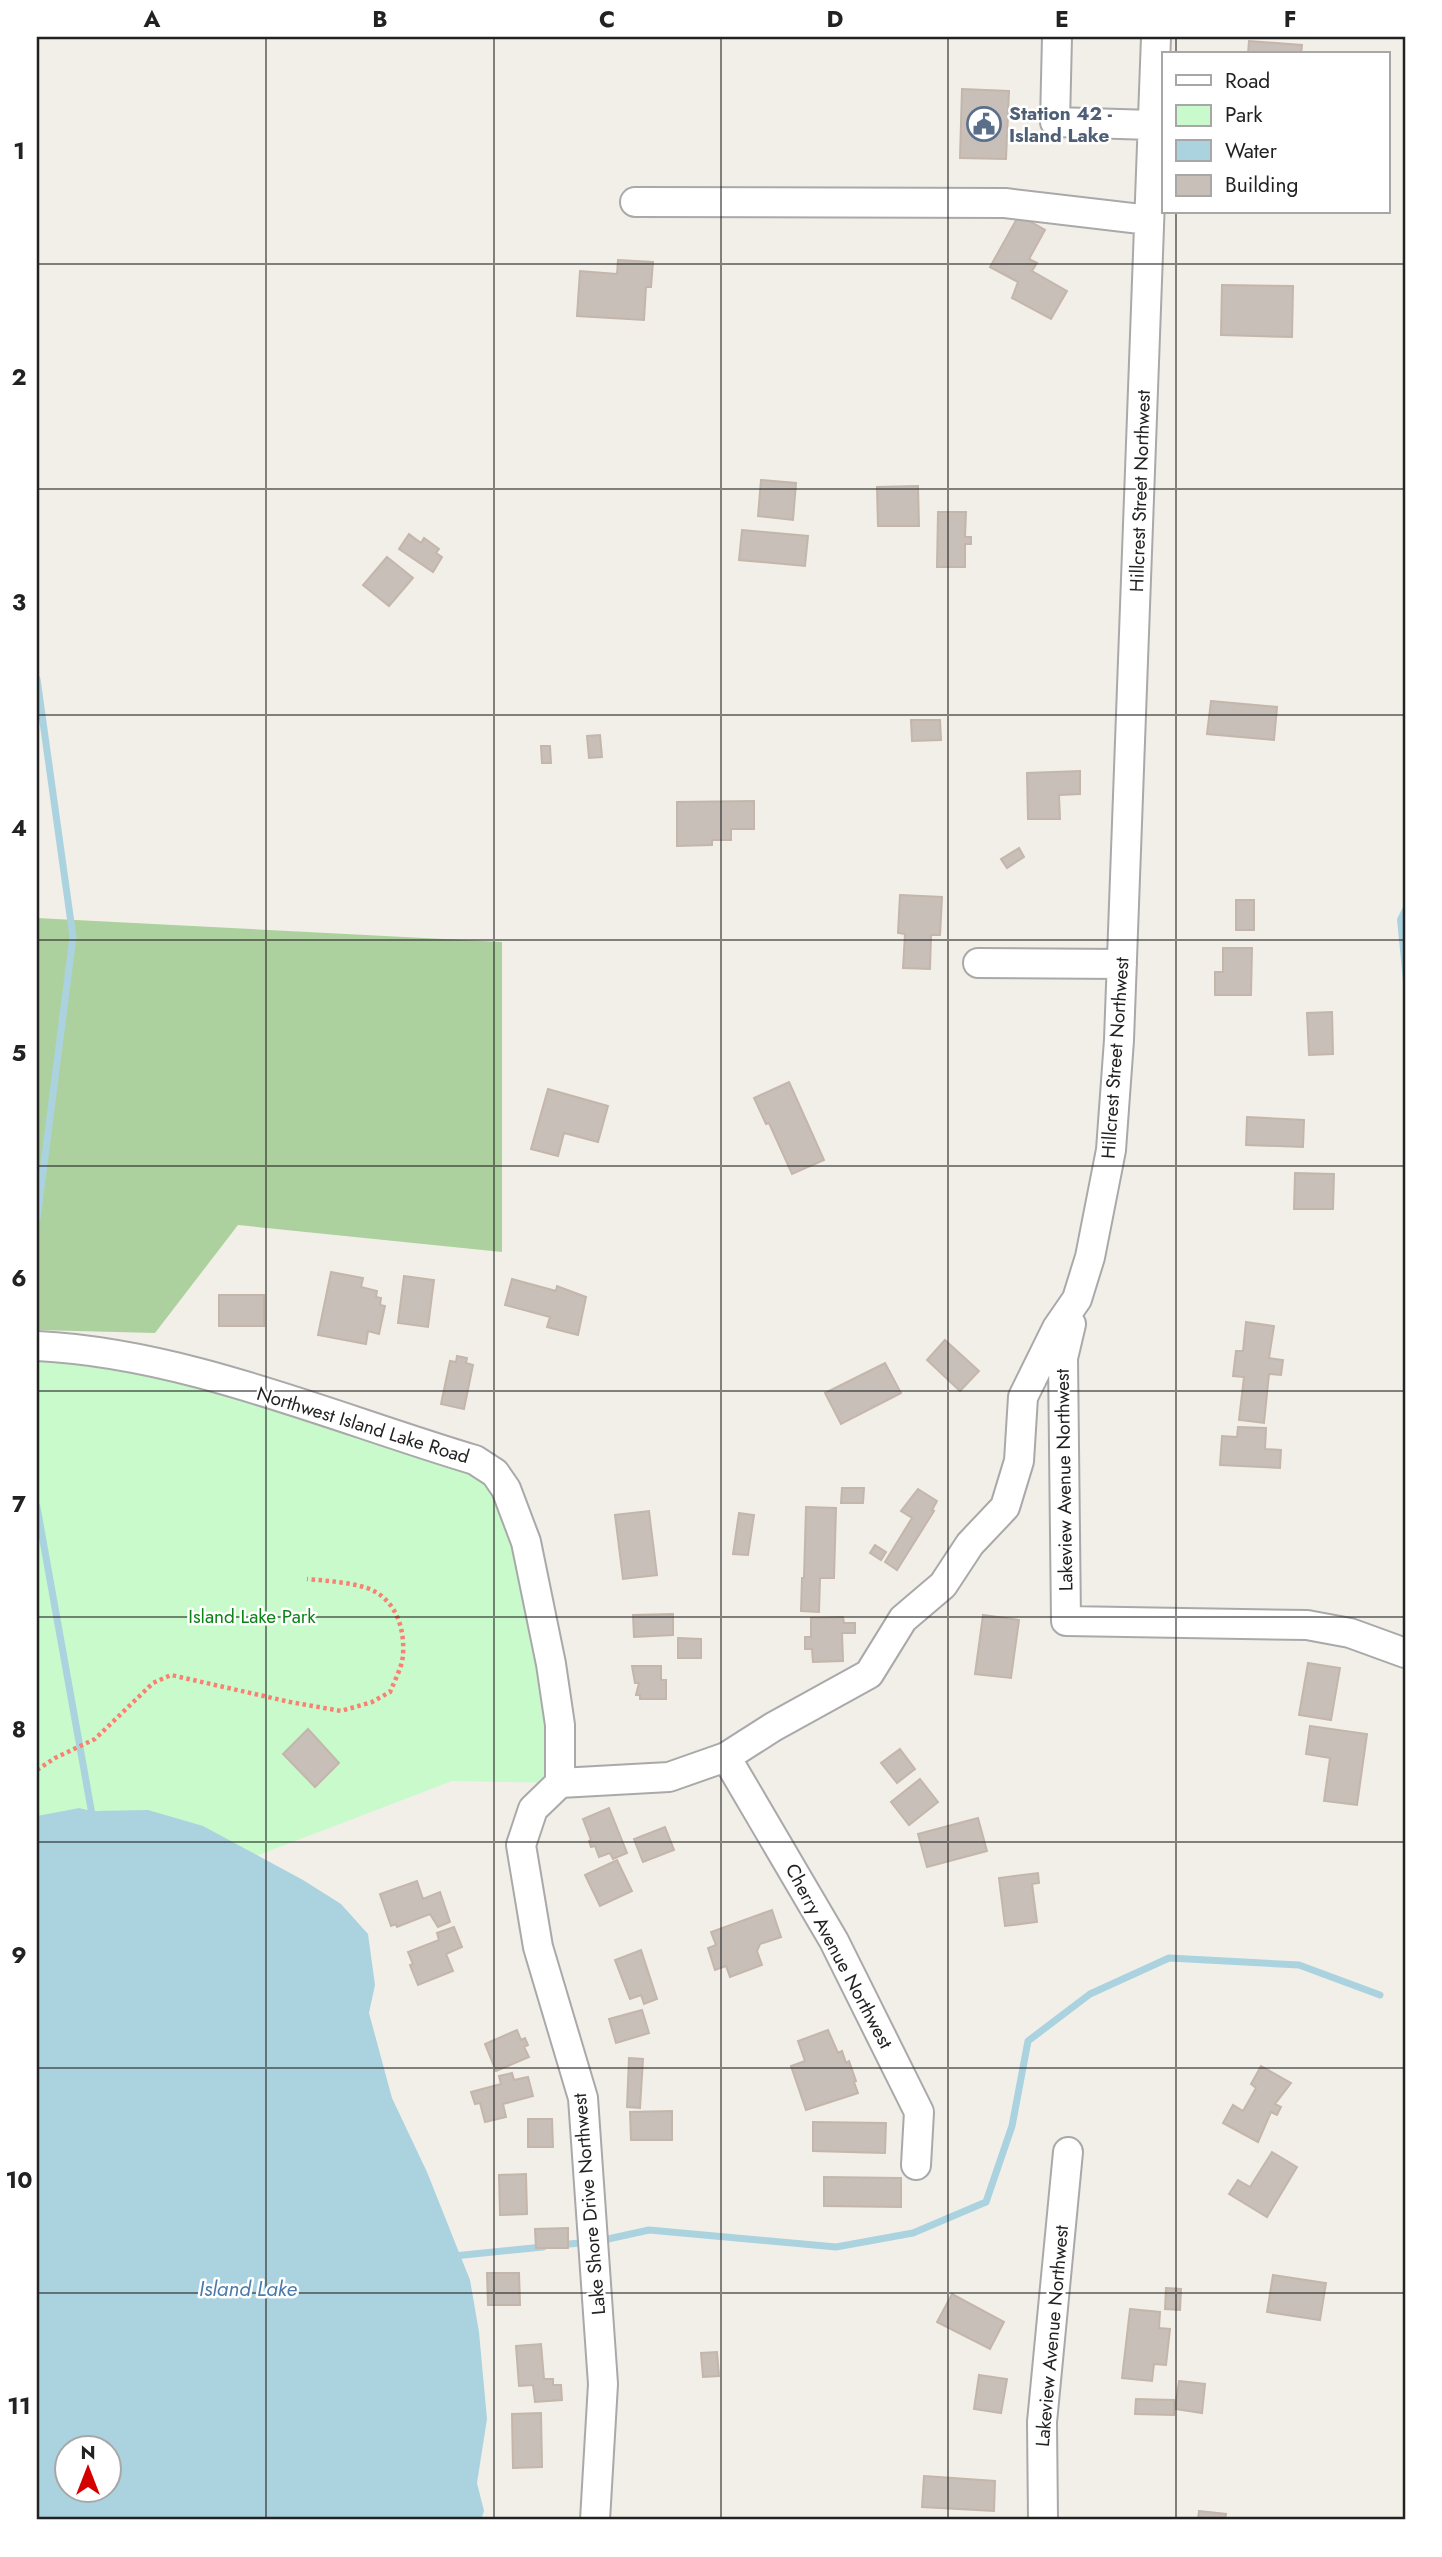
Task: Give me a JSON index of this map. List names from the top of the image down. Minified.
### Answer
{"streets":{"street":["Hillcrest Street Northwest","Northwest Island Lake Road","Lakeview Avenue Northwest","Cherry Avenue Northwest","Lake Shore Drive Northwest"]},"crossings":[["Hillcrest Street Northwest","Northwest Island Lake Road"],["Hillcrest Street Northwest","Lakeview Avenue Northwest"],["Hillcrest Street Northwest","Cherry Avenue Northwest"],["Hillcrest Street Northwest","Lake Shore Drive Northwest"],["Northwest Island Lake Road","Lake Shore Drive Northwest"]],"water":["Island Lake"],"parks":["Island Lake Park"],"places":{"public building":["Station 42 - Island Lake"]},"legend":["Road","Park","Water","Building"],"north":"top","grid":{"columns":["A","B","C","D","E","F"],"rows":["1","2","3","4","5","6","7","8","9","10","11"]}}
